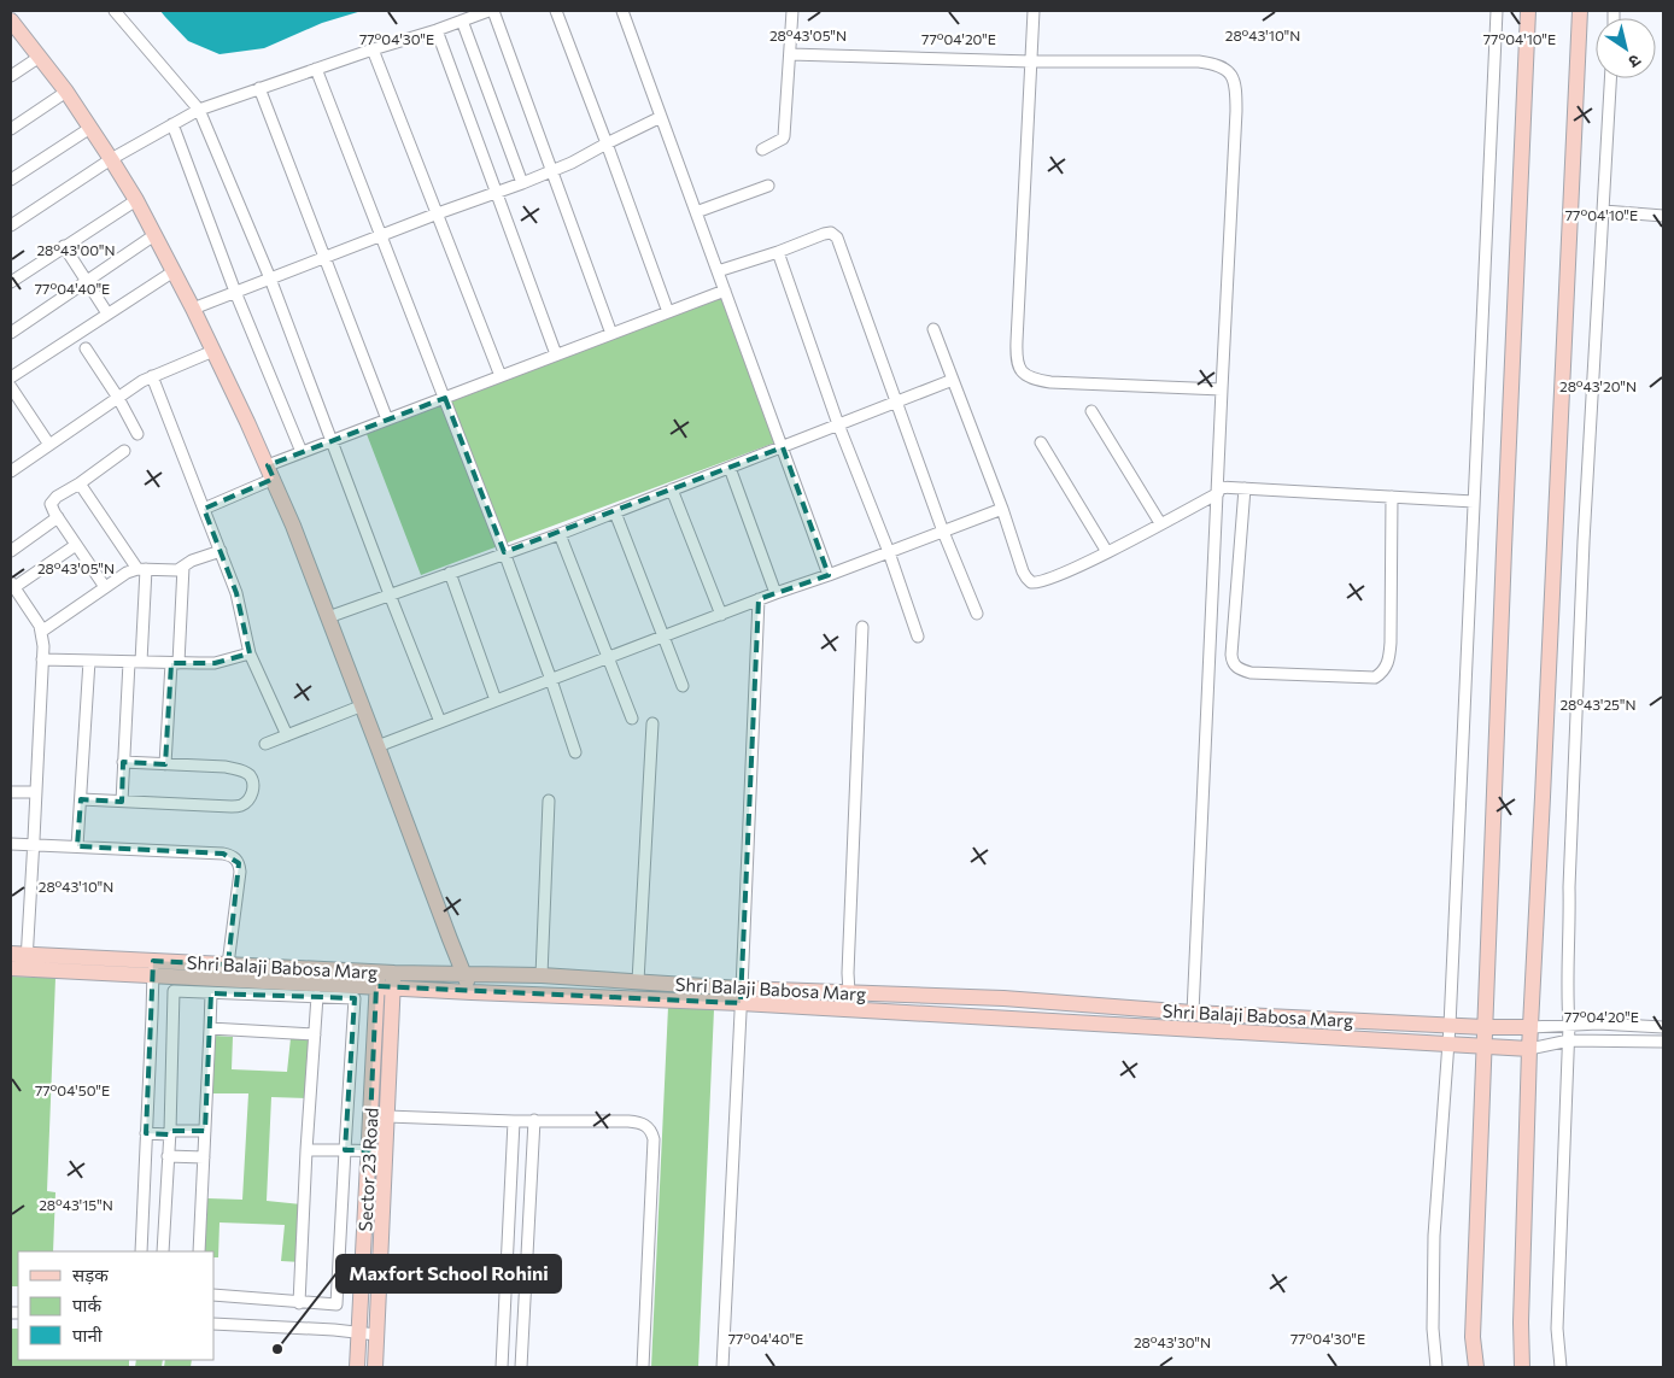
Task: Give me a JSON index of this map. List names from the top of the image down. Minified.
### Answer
{"streets":{"street":["Shri Balaji Babosa Marg","Sector 23 Road"]},"crossings":[["Shri Balaji Babosa Marg","Sector 23 Road"]],"places":["Maxfort School Rohini"],"legend":["सड़क","पार्क","पानी"],"north":"bottom right","coordinates":["28°43'05\"N","28°43'10\"N","77°04'20\"E","77°04'30\"E","77°04'10\"E","28°43'00\"N","77°04'40\"E","28°43'20\"N","28°43'25\"N","77°04'50\"E","28°43'15\"N","28°43'30\"N"]}
